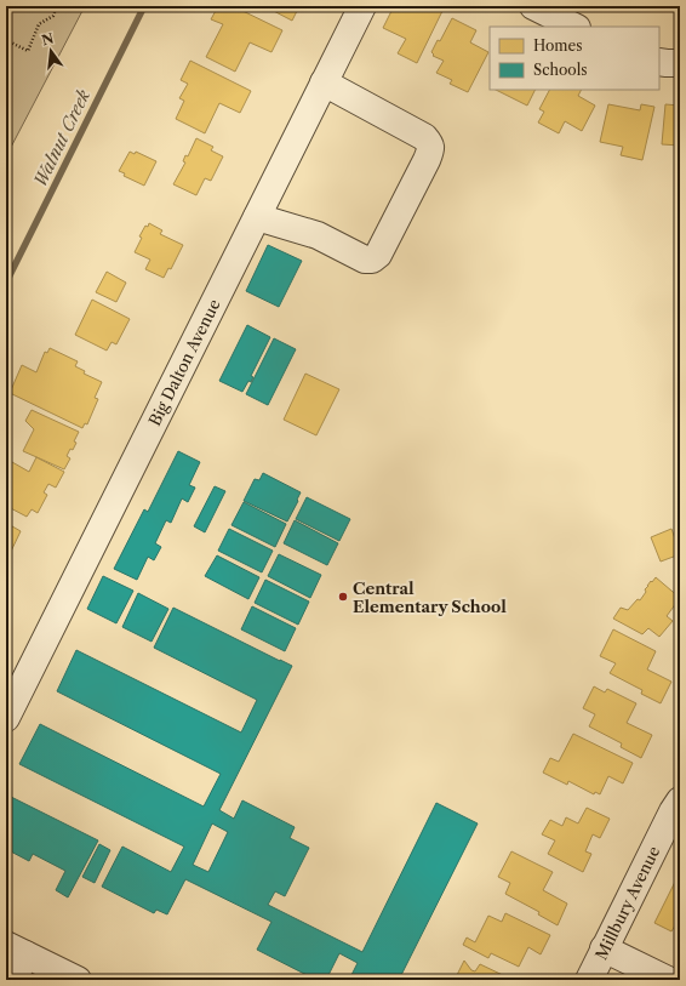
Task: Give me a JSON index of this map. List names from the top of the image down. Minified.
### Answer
{"streets":{"street":["Big Dalton Avenue","Millbury Avenue"]},"water":["Walnut Creek"],"places":["Central Elementary School"],"legend":["Homes","Schools"],"north":"top"}
